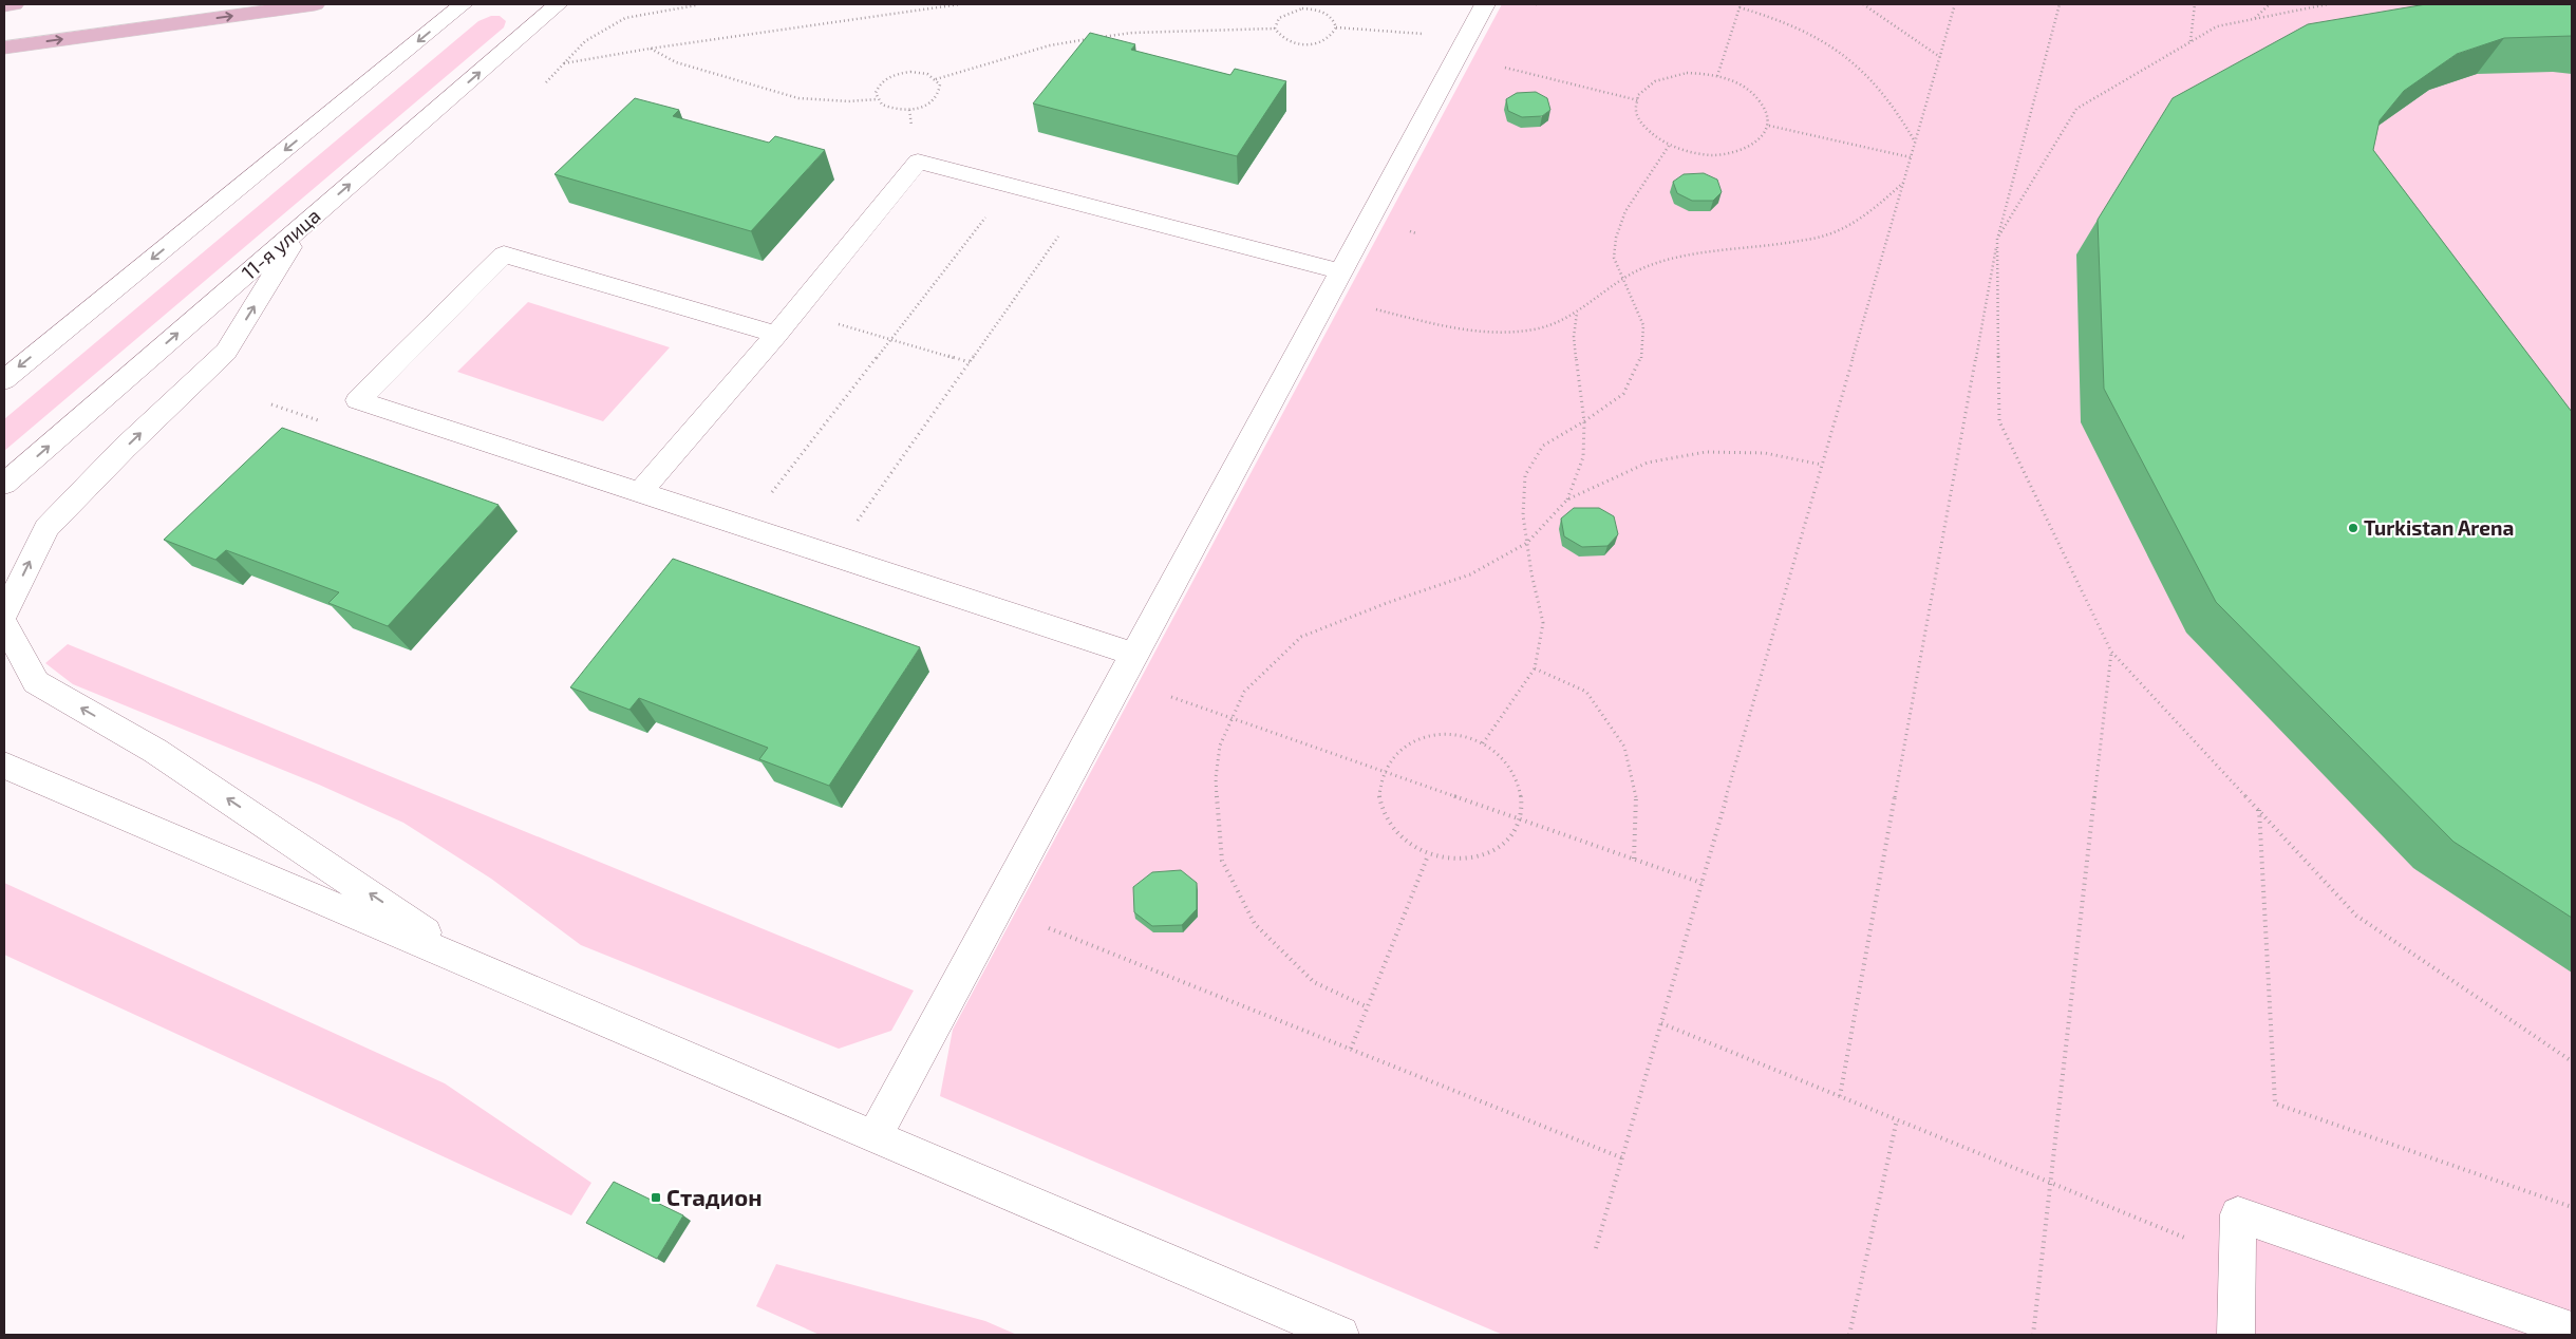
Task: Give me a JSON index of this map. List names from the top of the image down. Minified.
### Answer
{"streets":{"street":["11-я улица"]},"places":{"other":["Turkistan Arena"],"transit":["Стадион"]}}
